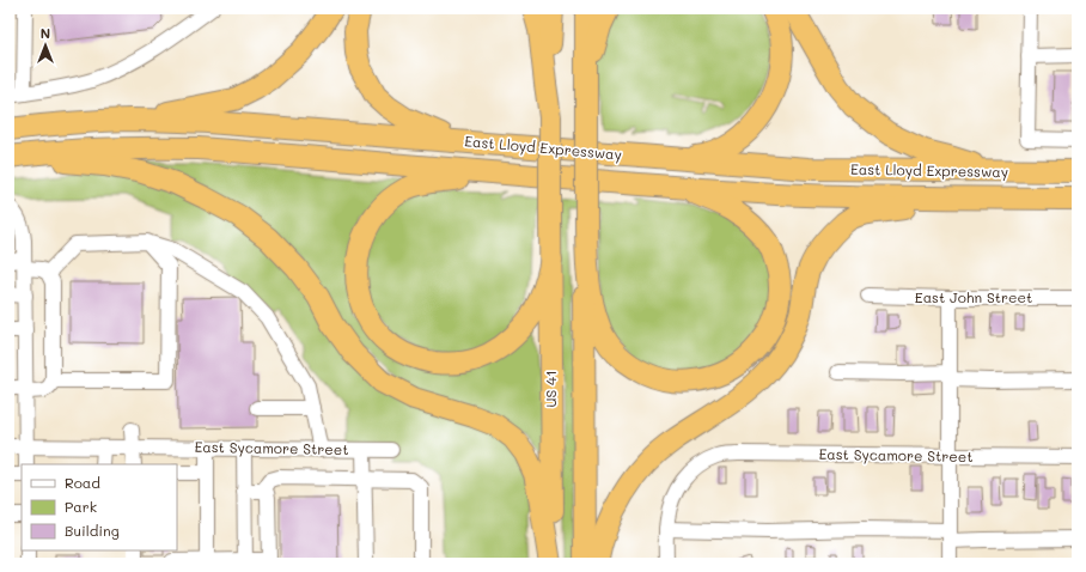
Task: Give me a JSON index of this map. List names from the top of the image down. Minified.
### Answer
{"streets":{"highway":["East Lloyd Expressway","US 41"],"street":["East John Street","East Sycamore Street"]},"legend":["Road","Park","Building"],"north":"top"}
